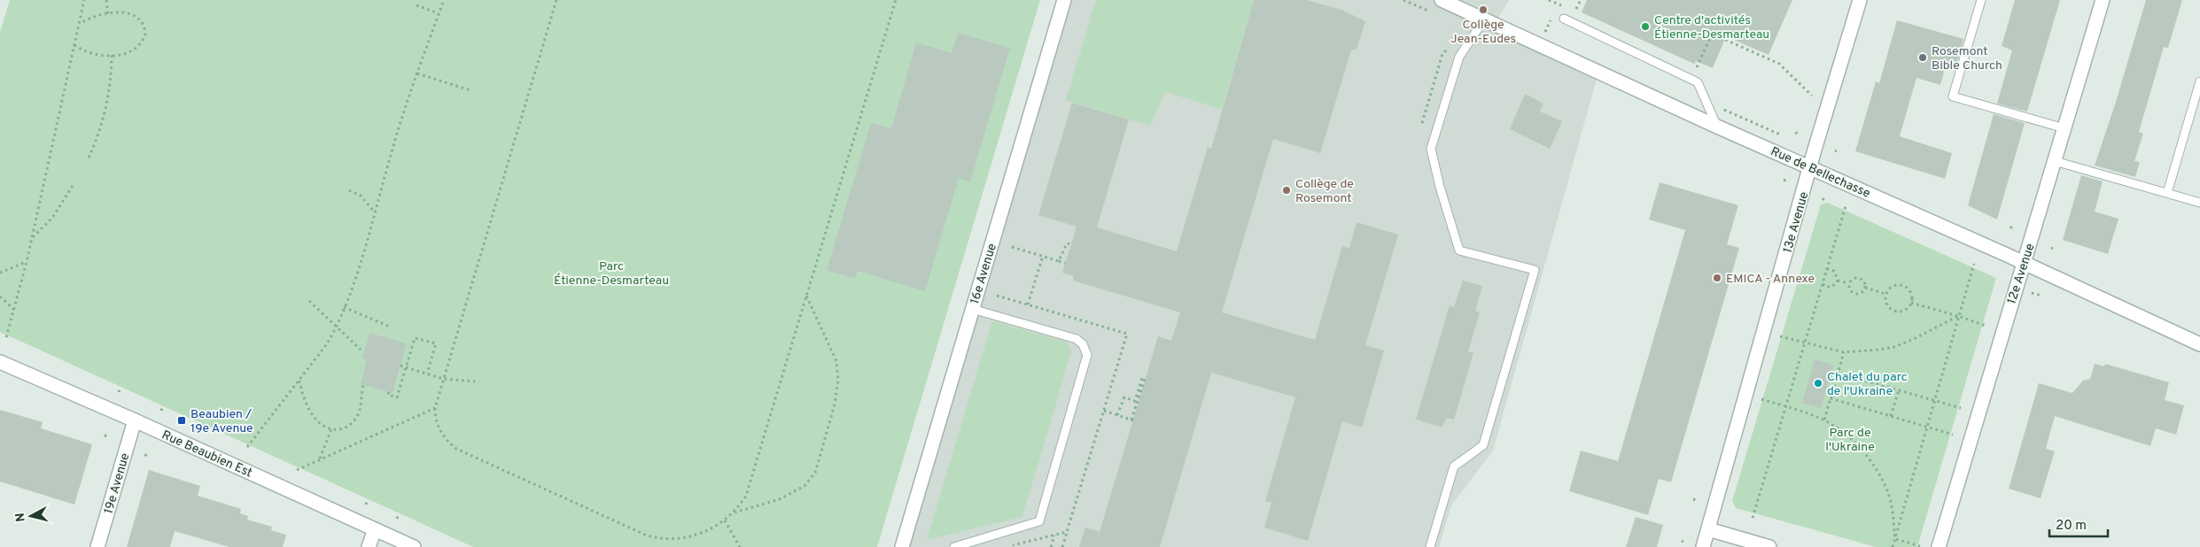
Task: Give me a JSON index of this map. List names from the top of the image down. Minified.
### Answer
{"streets":{"street":["Rue de Bellechasse","13e Avenue","16e Avenue","12e Avenue","Rue Beaubien Est","19e Avenue"]},"crossings":[["Rue de Bellechasse","13e Avenue"],["Rue de Bellechasse","12e Avenue"],["Rue Beaubien Est","19e Avenue"]],"parks":["Parc Étienne-Desmarteau","Parc de l'Ukraine"],"places":{"other":["Collège Jean-Eudes","Centre d'activités Étienne-Desmarteau","Rosemont Bible Church","Collège de Rosemont","EMICA - Annexe","Chalet du parc de l'Ukraine"],"transit":["Beaubien / 19e Avenue"]},"scale_bar":"20 m","north":"left"}
